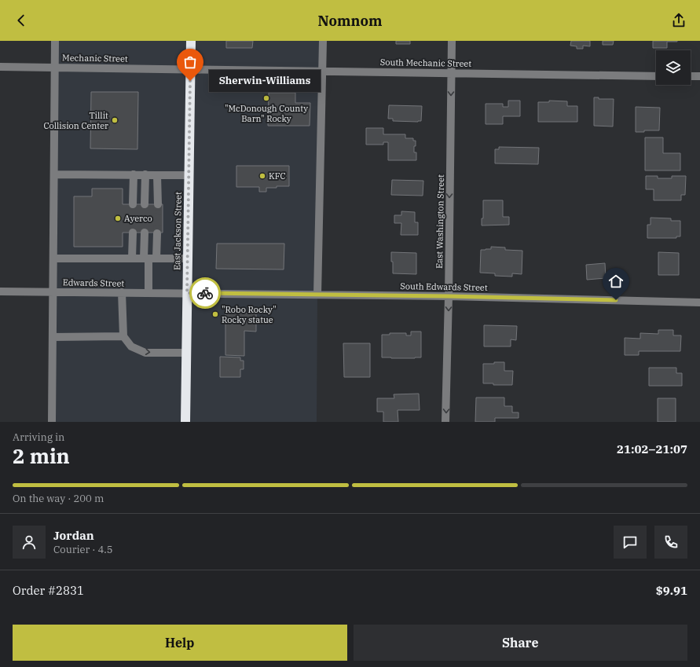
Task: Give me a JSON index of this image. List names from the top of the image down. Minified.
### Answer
{"streets":{"highway":["East Jackson Street"],"street":["Mechanic Street","South Mechanic Street","East Washington Street","Edwards Street","South Edwards Street"]},"crossings":[["Mechanic Street","South Mechanic Street"],["Mechanic Street","East Jackson Street"],["South Mechanic Street","East Washington Street"],["South Mechanic Street","East Jackson Street"],["East Washington Street","South Edwards Street"],["East Jackson Street","Edwards Street"],["East Jackson Street","South Edwards Street"],["Edwards Street","South Edwards Street"]],"one_way":["East Washington Street"],"places":["Sherwin-Williams","\"McDonough County Barn\" Rocky","Tillit Collision Center","KFC","Ayerco","\"Robo Rocky\" Rocky statue"],"page":{"header":"Nomnom","bubble":"Sherwin-Williams","heading":["2 min","Arriving in","21:02–21:07"],"panel":["Jordan","Courier · 4.5","Order #2831","$9.91"],"bar":"On the way · 200 m","buttons":["Help","Share"]}}
